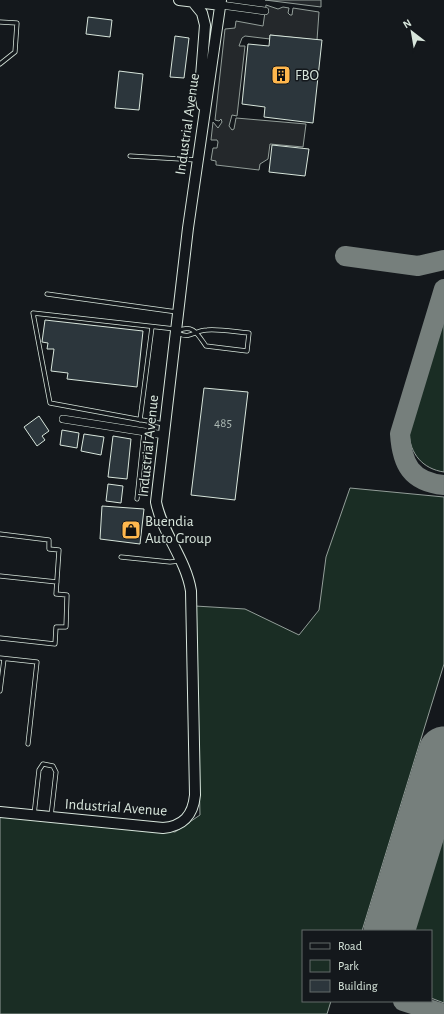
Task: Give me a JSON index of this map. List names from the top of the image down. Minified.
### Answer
{"streets":{"street":["Industrial Avenue"]},"places":{"building":["FBO"],"shop":["Buendia Auto Group"]},"house_numbers":["485"],"legend":["Road","Park","Building"],"north":"top left"}
